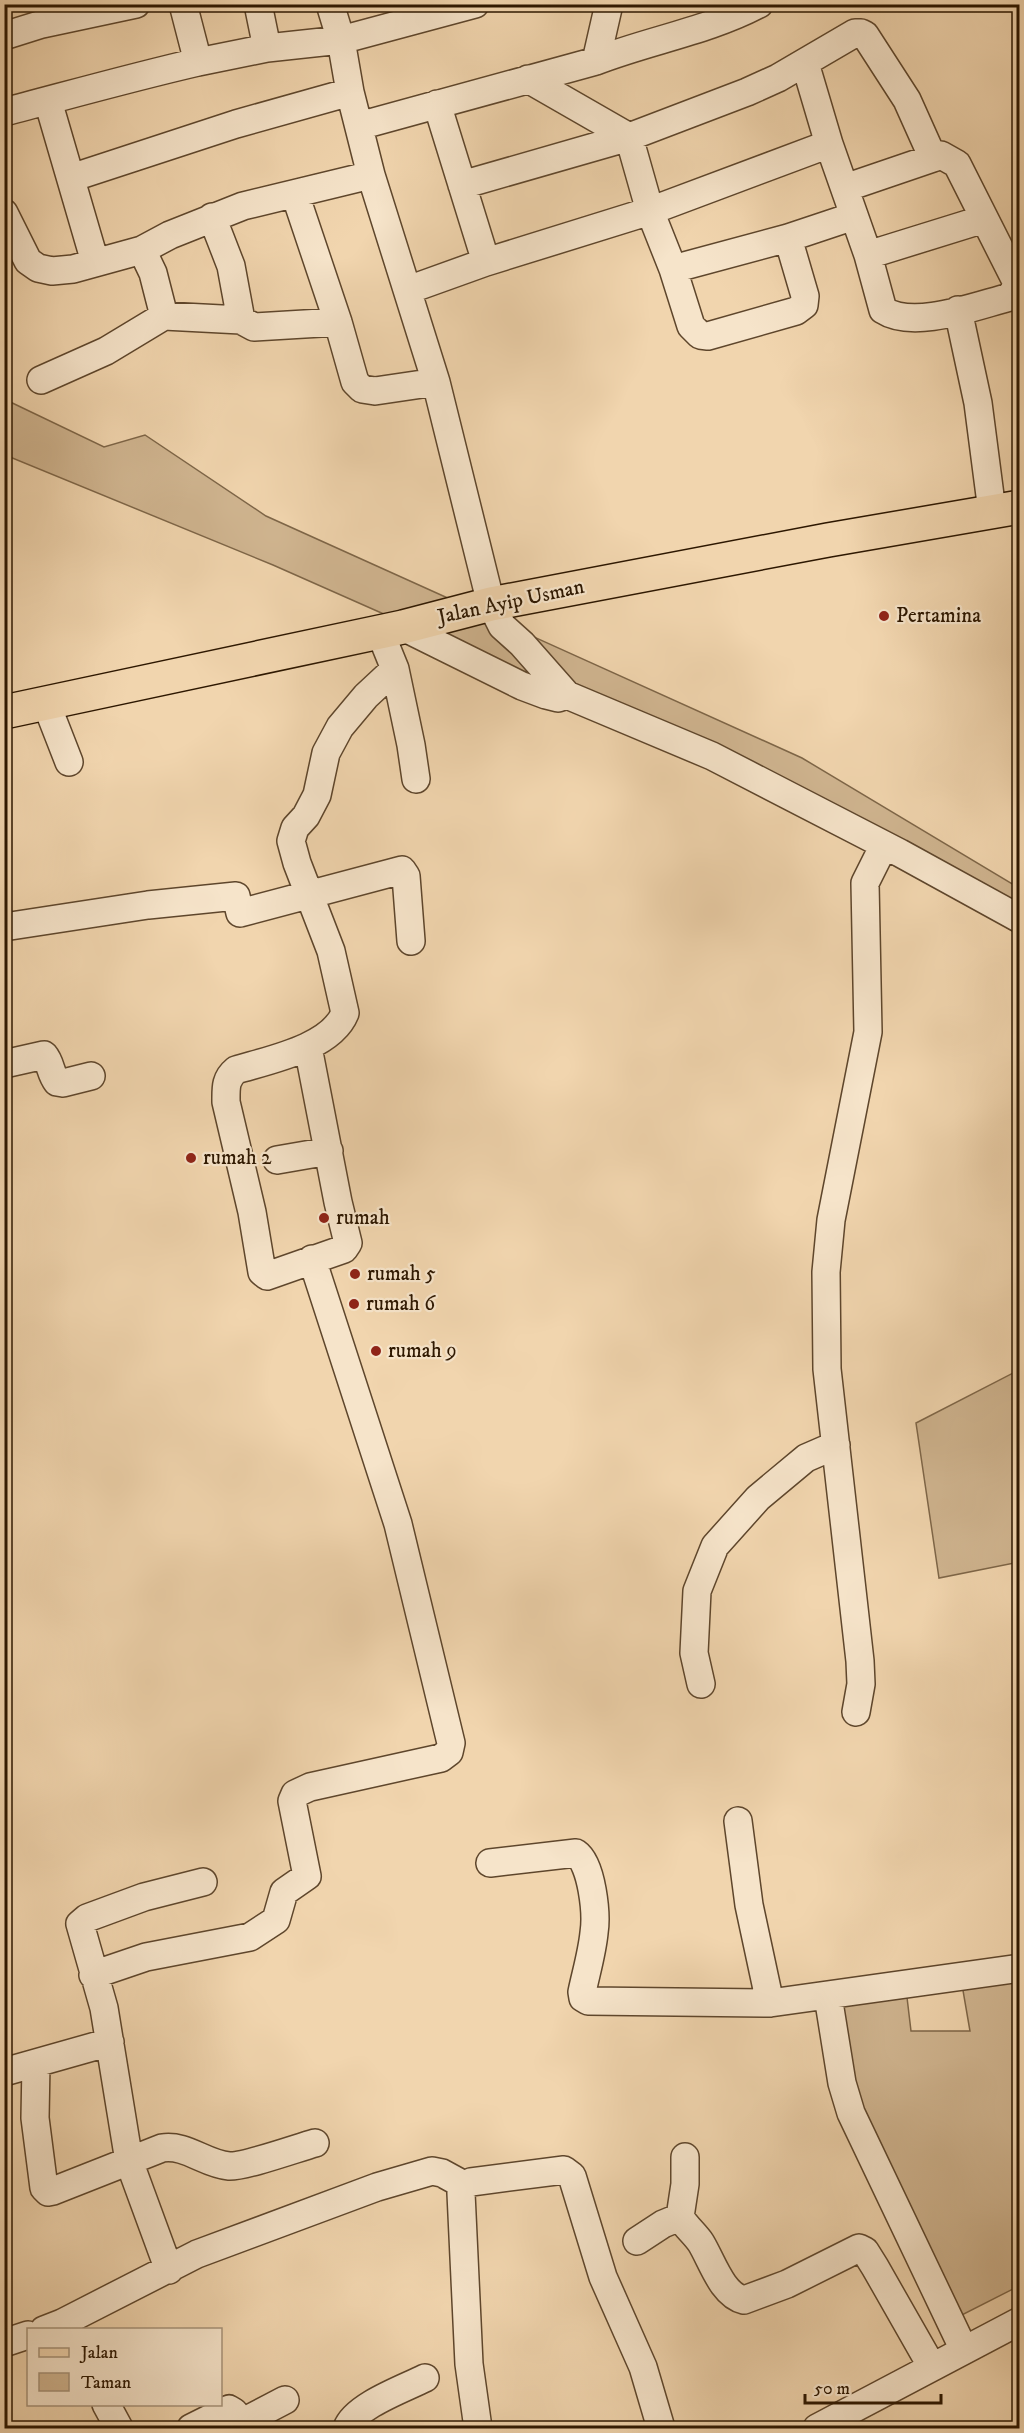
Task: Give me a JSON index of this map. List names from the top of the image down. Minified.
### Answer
{"streets":{"main road":["Jalan Ayip Usman"]},"places":["Pertamina","rumah 2","rumah","rumah 5","rumah 6","rumah 9"],"legend":["Jalan","Taman"],"scale_bar":"50 m"}
